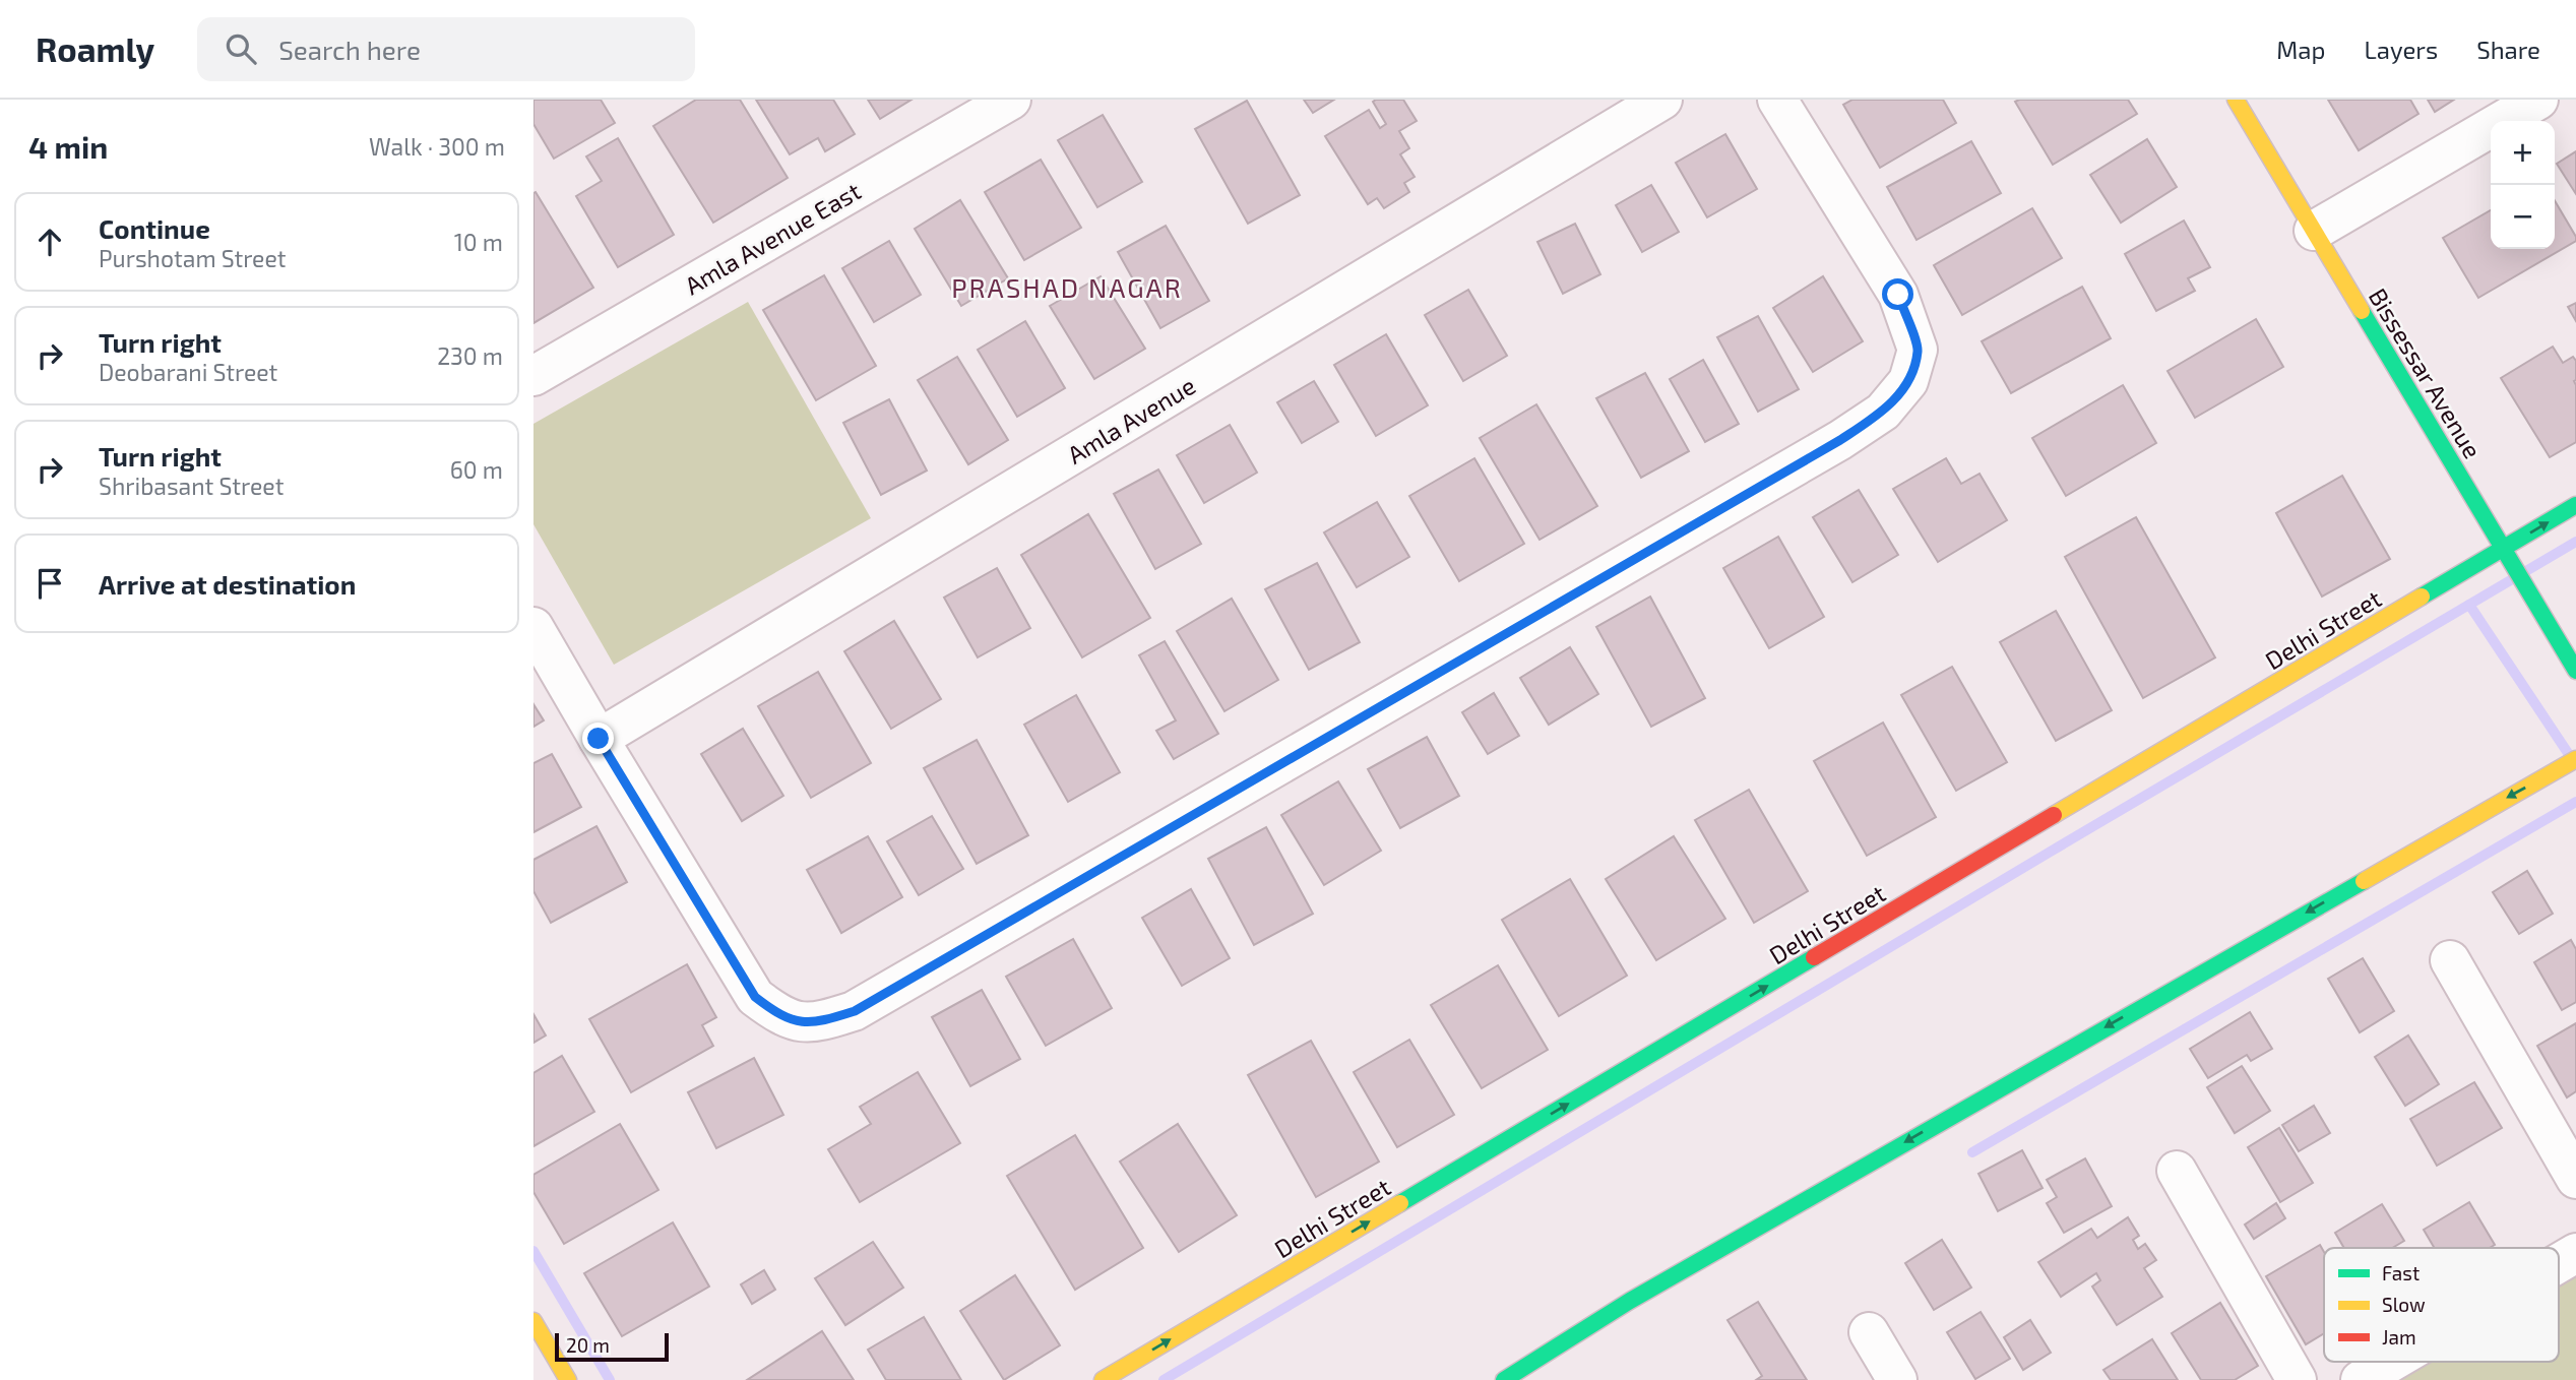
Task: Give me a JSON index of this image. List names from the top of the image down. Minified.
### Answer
{"streets":{"street":["Amla Avenue East","Bissessar Avenue","Amla Avenue","Delhi Street"]},"crossings":[["Bissessar Avenue","Delhi Street"]],"one_way":["Delhi Street"],"districts":["PRASHAD NAGAR"],"legend":["Fast","Slow","Jam"],"scale_bar":"20 m","page":{"header":"Roamly","search":"Search here","nav":["Map","Layers","Share"],"heading":["4 min","Walk · 300 m"],"map_buttons":["+","−"],"list":[["Continue","Purshotam Street","10 m"],["Turn right","Deobarani Street","230 m"],["Turn right","Shribasant Street","60 m"],"Arrive at destination"],"scale":"20 m"}}
